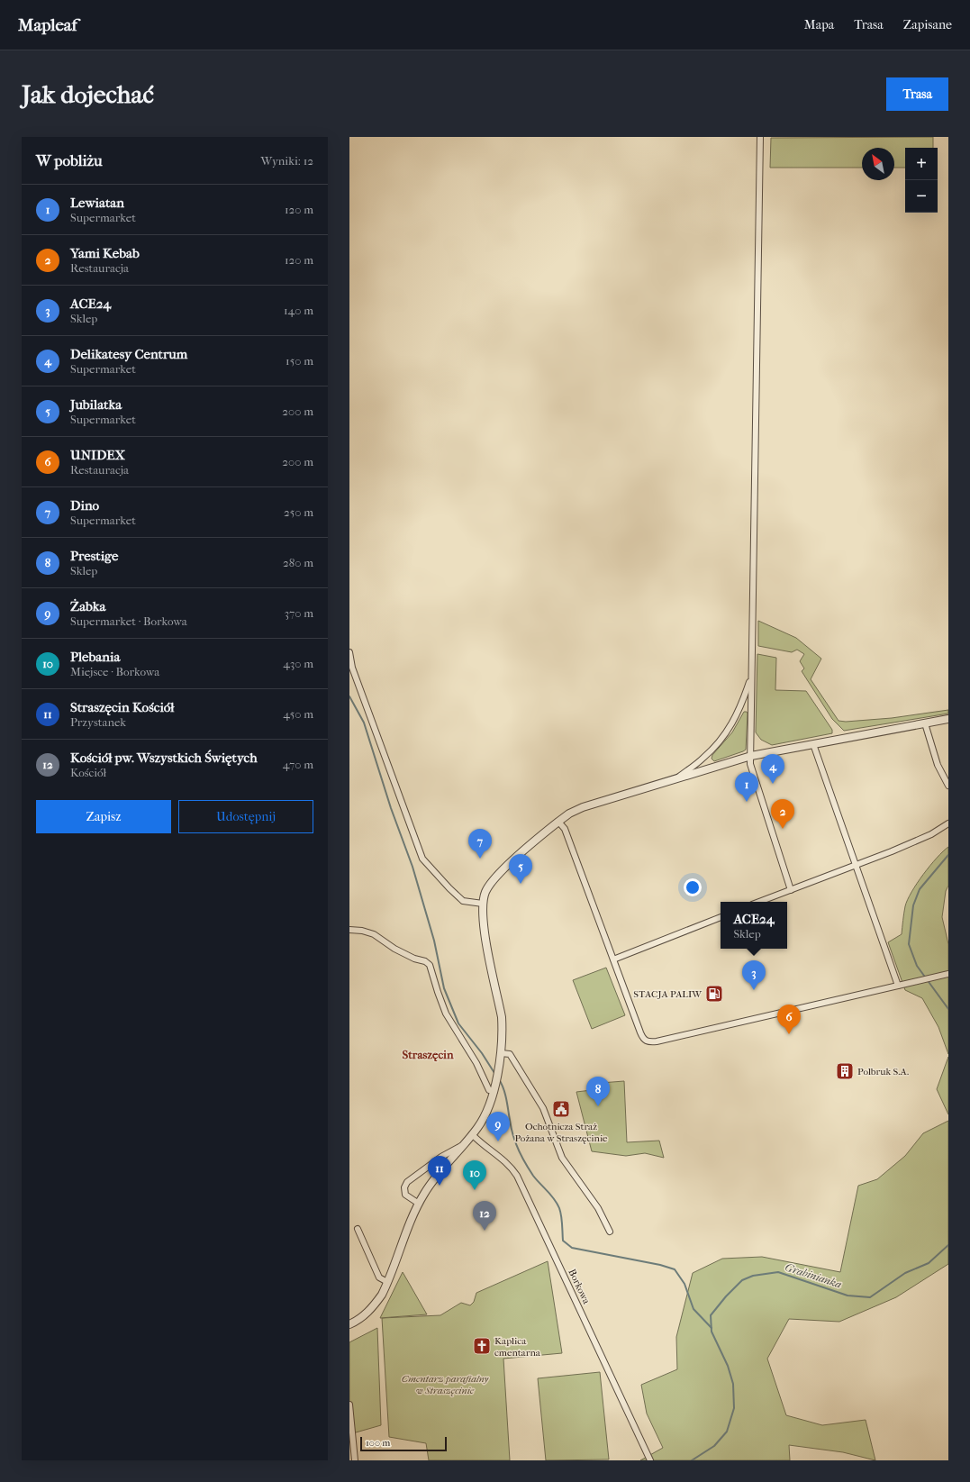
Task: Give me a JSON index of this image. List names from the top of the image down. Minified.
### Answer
{"streets":{"street":["Borkowa"]},"districts":["Straszęcin"],"water":["Grabinianka"],"parks":["Cmentarz parafialny w Straszęcinie"],"places":{"fuel station":["STACJA PALIW"],"building":["Polbruk S.A."],"public building":["Ochotnicza Straż Pożana w Straszęcinie"],"church":["Kaplica cmentarna"]},"scale_bar":"100 m","north":"top left","page":{"header":"Mapleaf","nav":["Mapa","Trasa","Zapisane"],"buttons":["Trasa",["Zapisz","Udostępnij"]],"title":"Jak dojechać","heading":["W pobliżu","Wyniki: 12"],"map_buttons":["+","−"],"list":[{"mark":"1","name":"Lewiatan","note":"Supermarket","value":"120 m"},{"mark":"2","name":"Yami Kebab","note":"Restauracja","value":"120 m"},{"mark":"3","name":"ACE24","note":"Sklep","value":"140 m"},{"mark":"4","name":"Delikatesy Centrum","note":"Supermarket","value":"150 m"},{"mark":"5","name":"Jubilatka","note":"Supermarket","value":"200 m"},{"mark":"6","name":"UNIDEX","note":"Restauracja","value":"200 m"},{"mark":"7","name":"Dino","note":"Supermarket","value":"250 m"},{"mark":"8","name":"Prestige","note":"Sklep","value":"280 m"},{"mark":"9","name":"Żabka","note":"Supermarket · Borkowa","value":"370 m"},{"mark":"10","name":"Plebania","note":"Miejsce · Borkowa","value":"430 m"},{"mark":"11","name":"Straszęcin Kościół","note":"Przystanek","value":"450 m"},{"mark":"12","name":"Kościół pw. Wszystkich Świętych","note":"Kościół","value":"470 m"}],"pins":["4","1","2","7","5","3","6","8","9","11","10","12"],"popup":["ACE24","Sklep"],"scale":"100 m"}}
